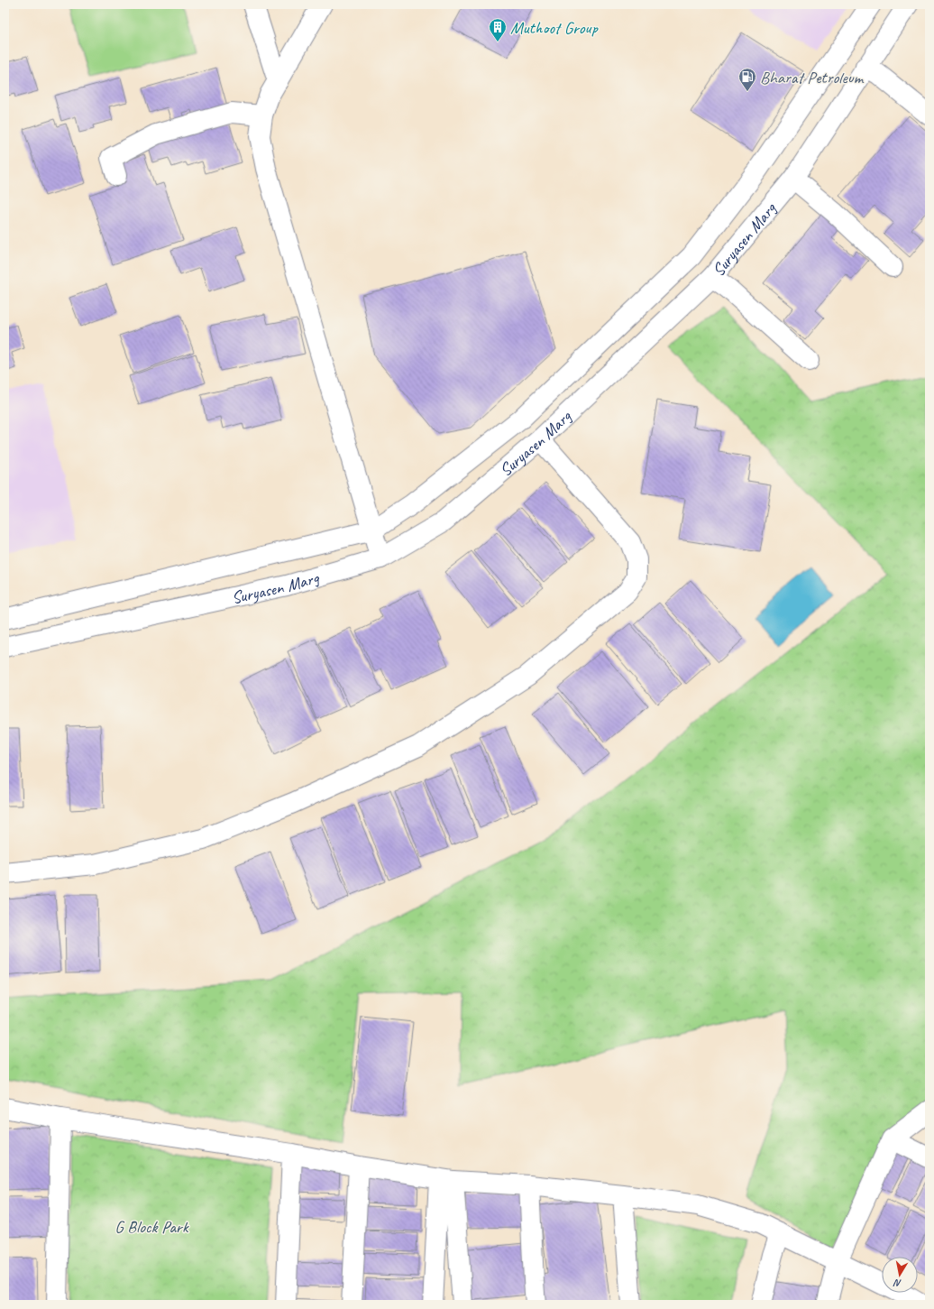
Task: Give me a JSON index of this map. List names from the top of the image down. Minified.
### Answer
{"streets":{"street":["Suryasen Marg"]},"parks":["G Block Park"],"places":{"building":["Muthoot Group"],"fuel station":["Bharat Petroleum"]},"north":"bottom"}
